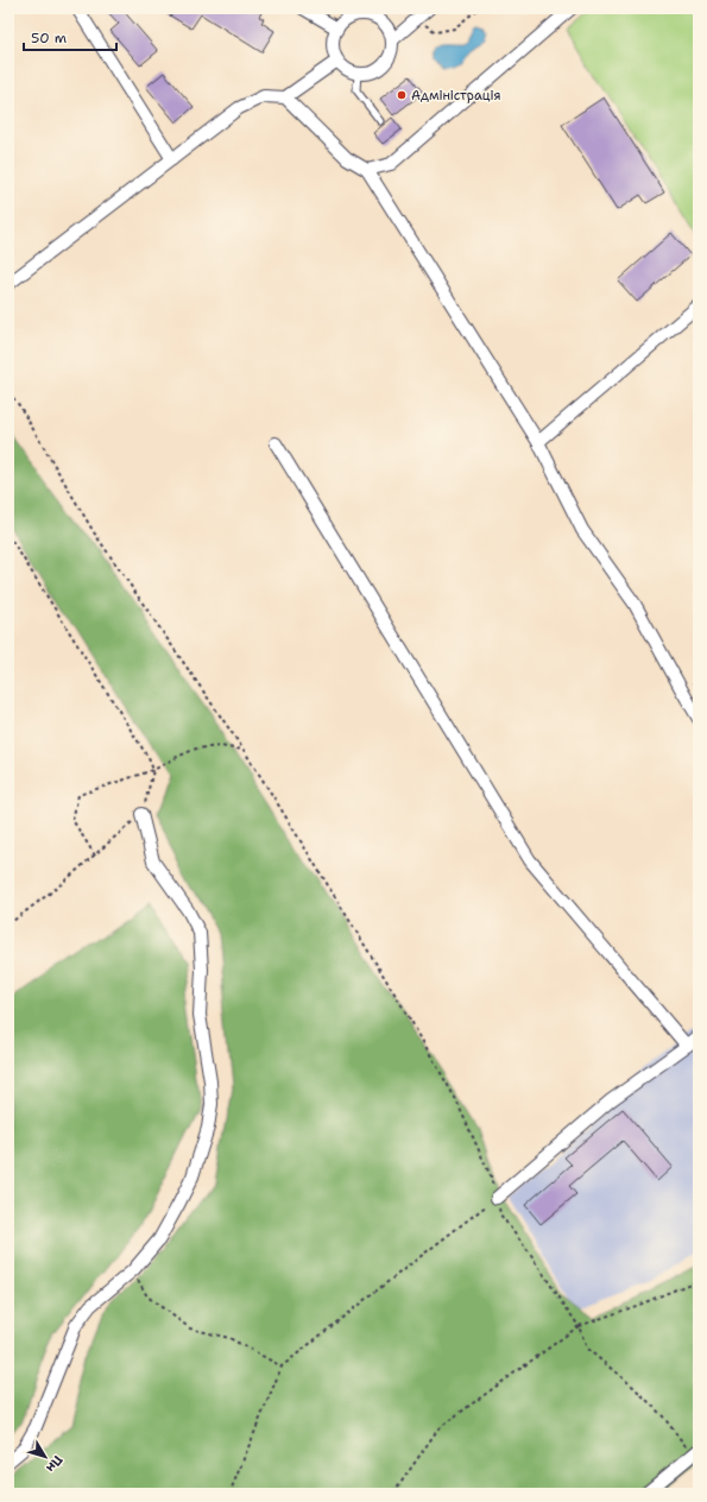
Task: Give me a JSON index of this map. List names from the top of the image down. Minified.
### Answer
{"places":["Адміністрація"],"scale_bar":"50 m","north":"bottom right"}
